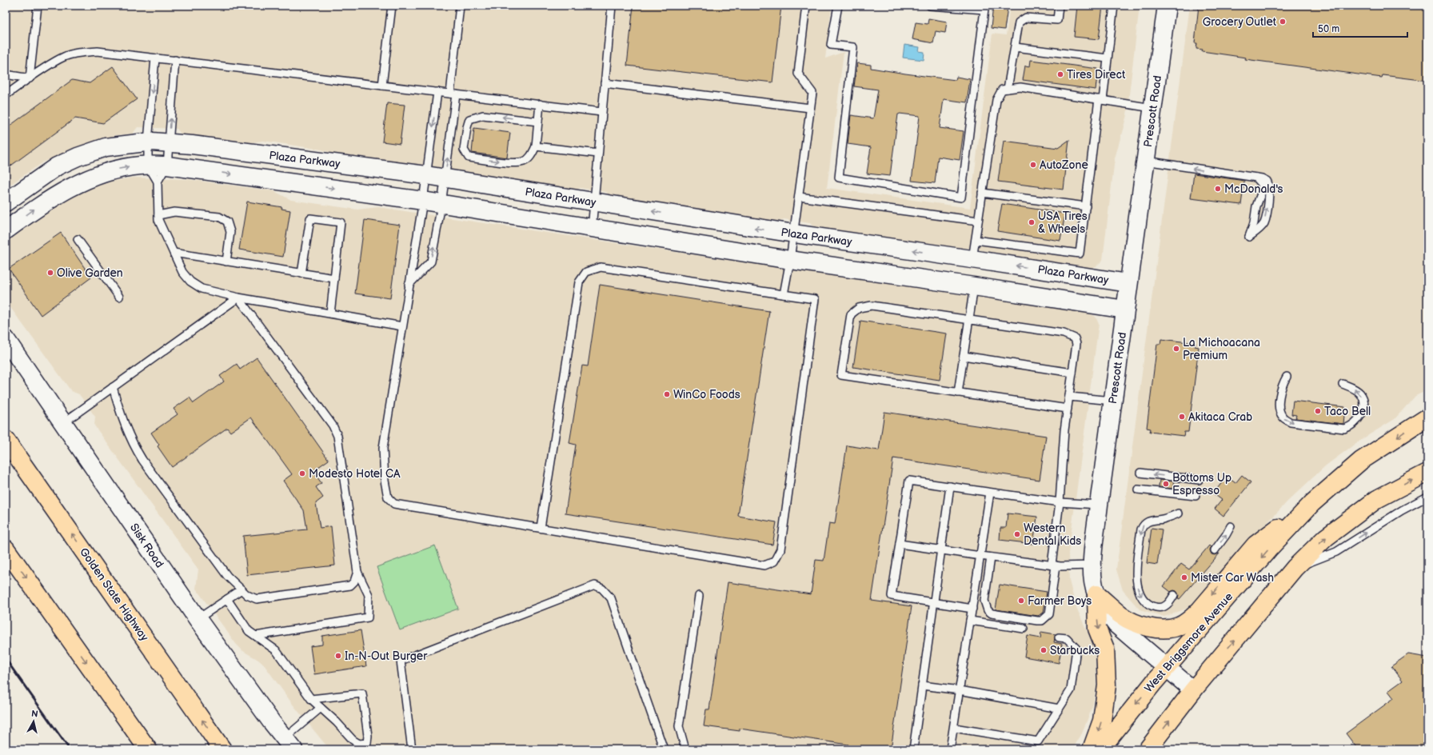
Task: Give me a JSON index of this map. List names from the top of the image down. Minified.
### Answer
{"streets":{"main road":["Golden State Highway","West Briggsmore Avenue"],"street":["Prescott Road","Plaza Parkway","Sisk Road"]},"crossings":[["Prescott Road","Plaza Parkway"],["Prescott Road","West Briggsmore Avenue"]],"places":["Grocery Outlet","Tires Direct","AutoZone","McDonald's","USA Tires & Wheels","Olive Garden","La Michoacana Premium","WinCo Foods","Taco Bell","Akitaca Crab","Modesto Hotel CA","Bottoms Up Espresso","Western Dental Kids","Mister Car Wash","Farmer Boys","Starbucks","In-N-Out Burger"],"scale_bar":"50 m","north":"top"}
